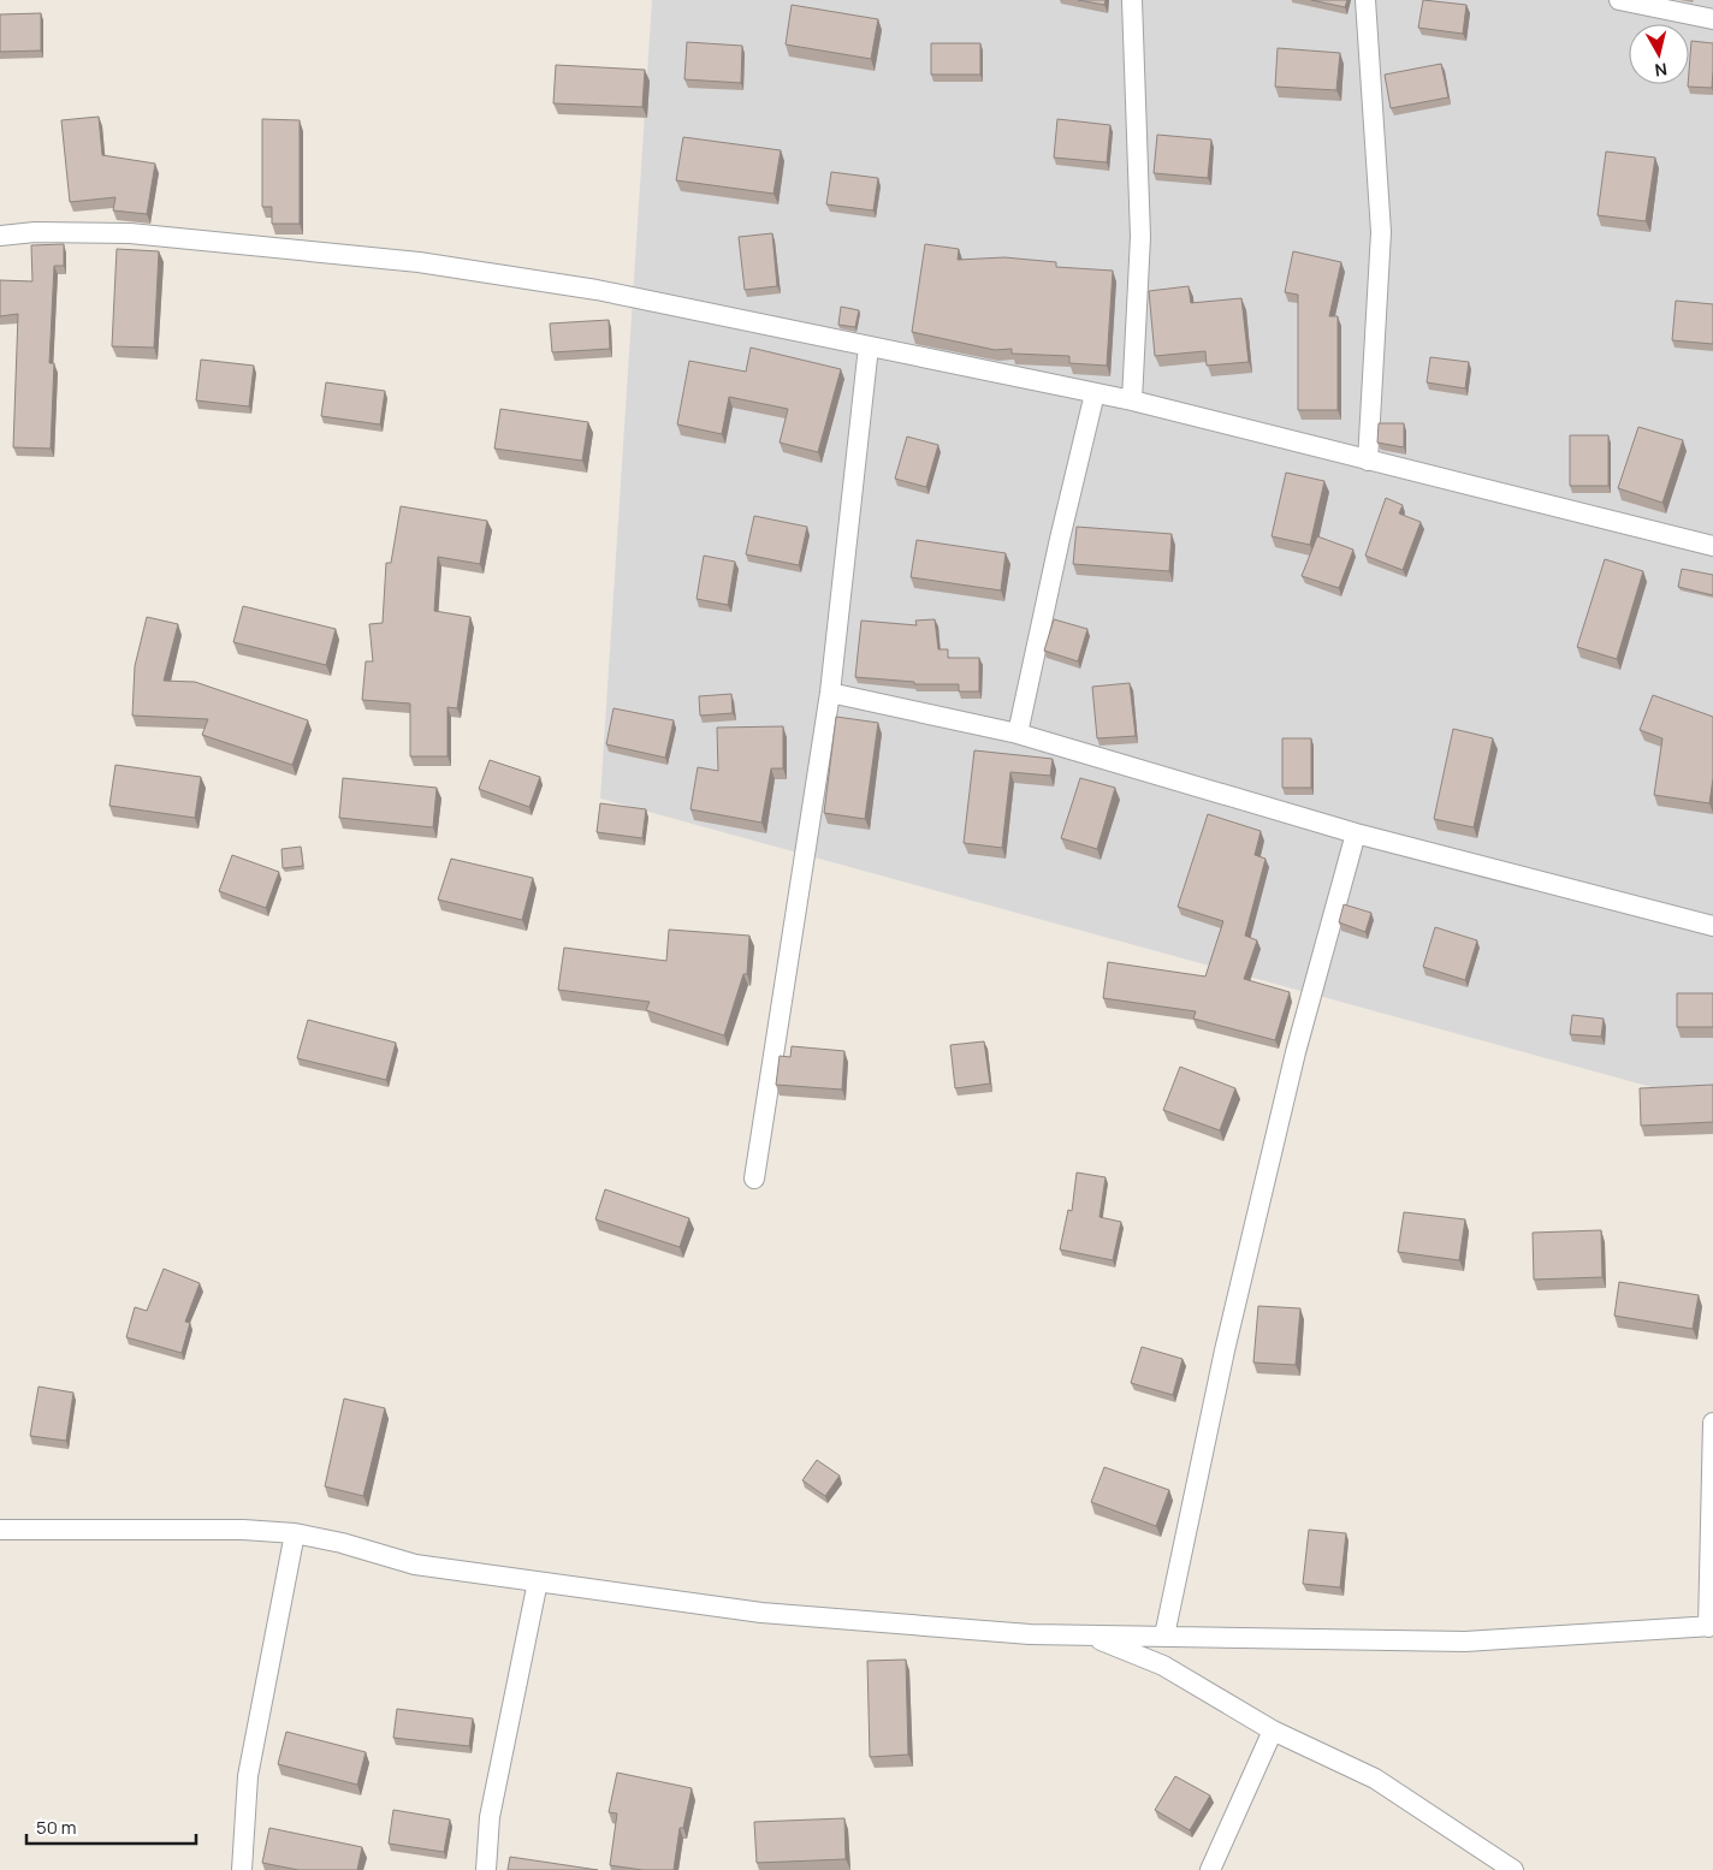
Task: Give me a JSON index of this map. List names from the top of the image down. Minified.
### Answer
{"scale_bar":"50 m","north":"bottom"}
